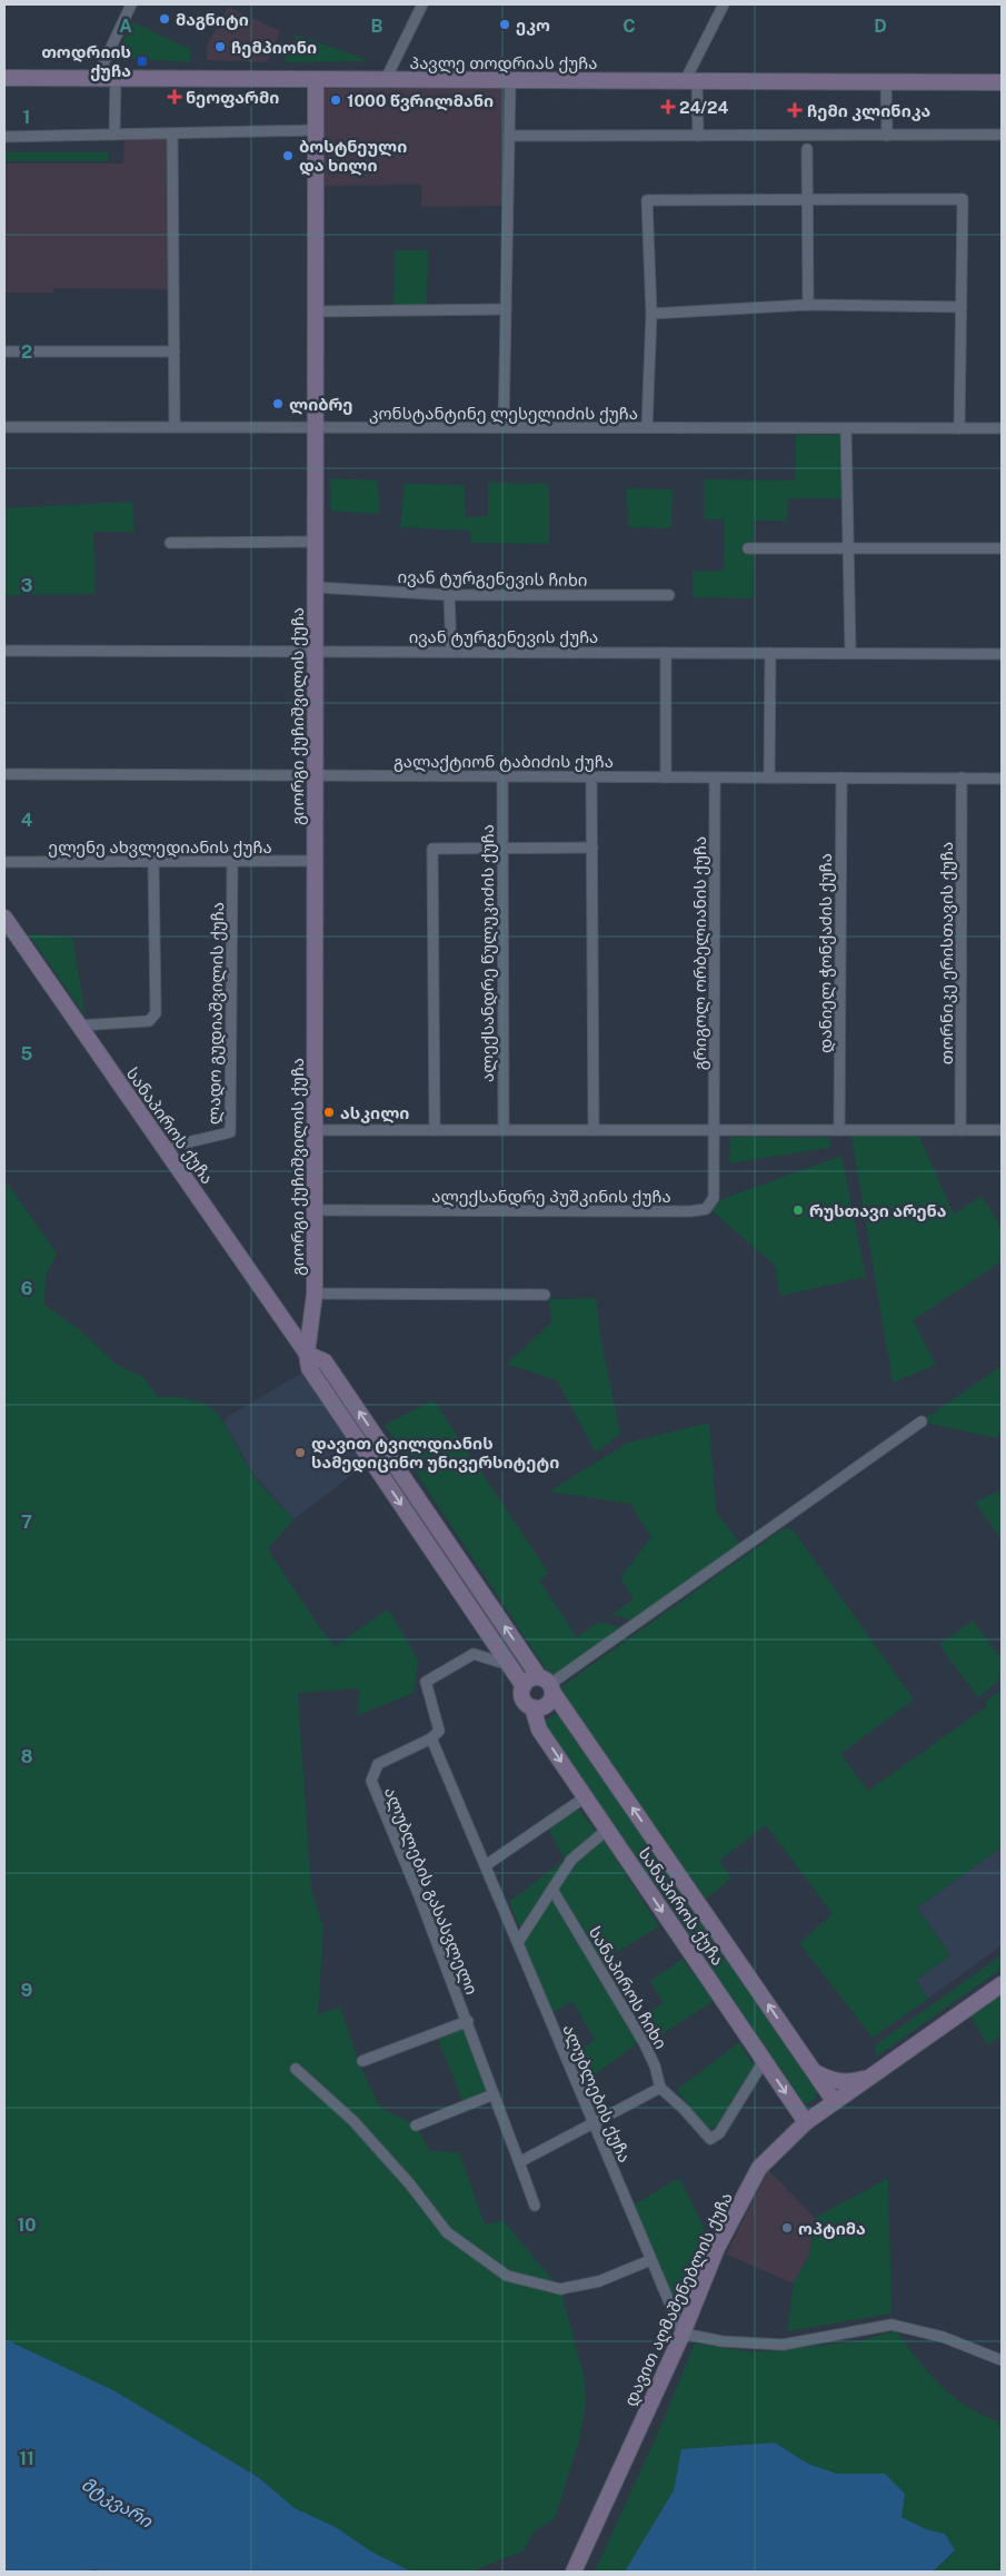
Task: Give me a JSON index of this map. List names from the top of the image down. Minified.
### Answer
{"streets":{"main road":["პავლე თოდრიას ქუჩა","გიორგი ქუჩიშვილის ქუჩა","სანაპიროს ქუჩა","დავით აღმაშენებლის ქუჩა"],"street":["კონსტანტინე ლესელიძის ქუჩა","ივან ტურგენევის ჩიხი","ივან ტურგენევის ქუჩა","გალაქტიონ ტაბიძის ქუჩა","ელენე ახვლედიანის ქუჩა","ალექსანდრე წულუკიძის ქუჩა","გრიგოლ ორბელიანის ქუჩა","დანიელ ჭონქაძის ქუჩა","თორნიკე ერისთავის ქუჩა","ლადო გუდიაშვილის ქუჩა","ალექსანდრე პუშკინის ქუჩა","ალუბლების გასასვლელი","სანაპიროს ჩიხი","ალუბლების ქუჩა"]},"crossings":[["პავლე თოდრიას ქუჩა","გიორგი ქუჩიშვილის ქუჩა"],["კონსტანტინე ლესელიძის ქუჩა","გიორგი ქუჩიშვილის ქუჩა"],["ივან ტურგენევის ჩიხი","გიორგი ქუჩიშვილის ქუჩა"],["ივან ტურგენევის ქუჩა","გიორგი ქუჩიშვილის ქუჩა"],["გიორგი ქუჩიშვილის ქუჩა","გალაქტიონ ტაბიძის ქუჩა"],["გიორგი ქუჩიშვილის ქუჩა","ელენე ახვლედიანის ქუჩა"],["გიორგი ქუჩიშვილის ქუჩა","სანაპიროს ქუჩა"],["გიორგი ქუჩიშვილის ქუჩა","ალექსანდრე პუშკინის ქუჩა"],["გალაქტიონ ტაბიძის ქუჩა","ალექსანდრე წულუკიძის ქუჩა"],["გალაქტიონ ტაბიძის ქუჩა","გრიგოლ ორბელიანის ქუჩა"],["გალაქტიონ ტაბიძის ქუჩა","დანიელ ჭონქაძის ქუჩა"],["გალაქტიონ ტაბიძის ქუჩა","თორნიკე ერისთავის ქუჩა"],["ელენე ახვლედიანის ქუჩა","ლადო გუდიაშვილის ქუჩა"],["გრიგოლ ორბელიანის ქუჩა","ალექსანდრე პუშკინის ქუჩა"],["ლადო გუდიაშვილის ქუჩა","სანაპიროს ქუჩა"],["სანაპიროს ქუჩა","დავით აღმაშენებლის ქუჩა"],["ალუბლების გასასვლელი","ალუბლების ქუჩა"],["ალუბლების ქუჩა","დავით აღმაშენებლის ქუჩა"]],"water":["მტკვარი"],"places":{"other":["მაგნიტი","ეკო","ჩემპიონი","1000 წვრილმანი","ბოსტნეული და ხილი","ლიბრე","ასკილი","რუსთავი არენა","დავით ტვილდიანის სამედიცინო უნივერსიტეტი","ოპტიმა"],"transit":["თოდრიის ქუჩა"],"health":["ნეოფარმი","24/24","ჩემი კლინიკა"]},"grid":{"columns":["A","B","C","D"],"rows":["1","2","3","4","5","6","7","8","9","10","11"]}}
